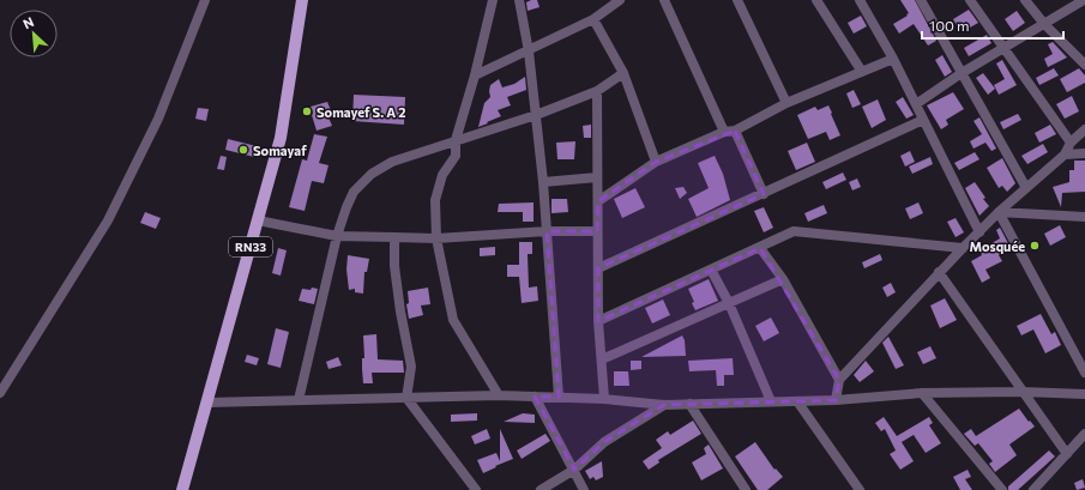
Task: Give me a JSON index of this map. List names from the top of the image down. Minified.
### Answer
{"streets":{"main road":["RN33"]},"places":["Somayef S. A 2","Somayaf","Mosquée"],"scale_bar":"100 m","north":"top left"}
